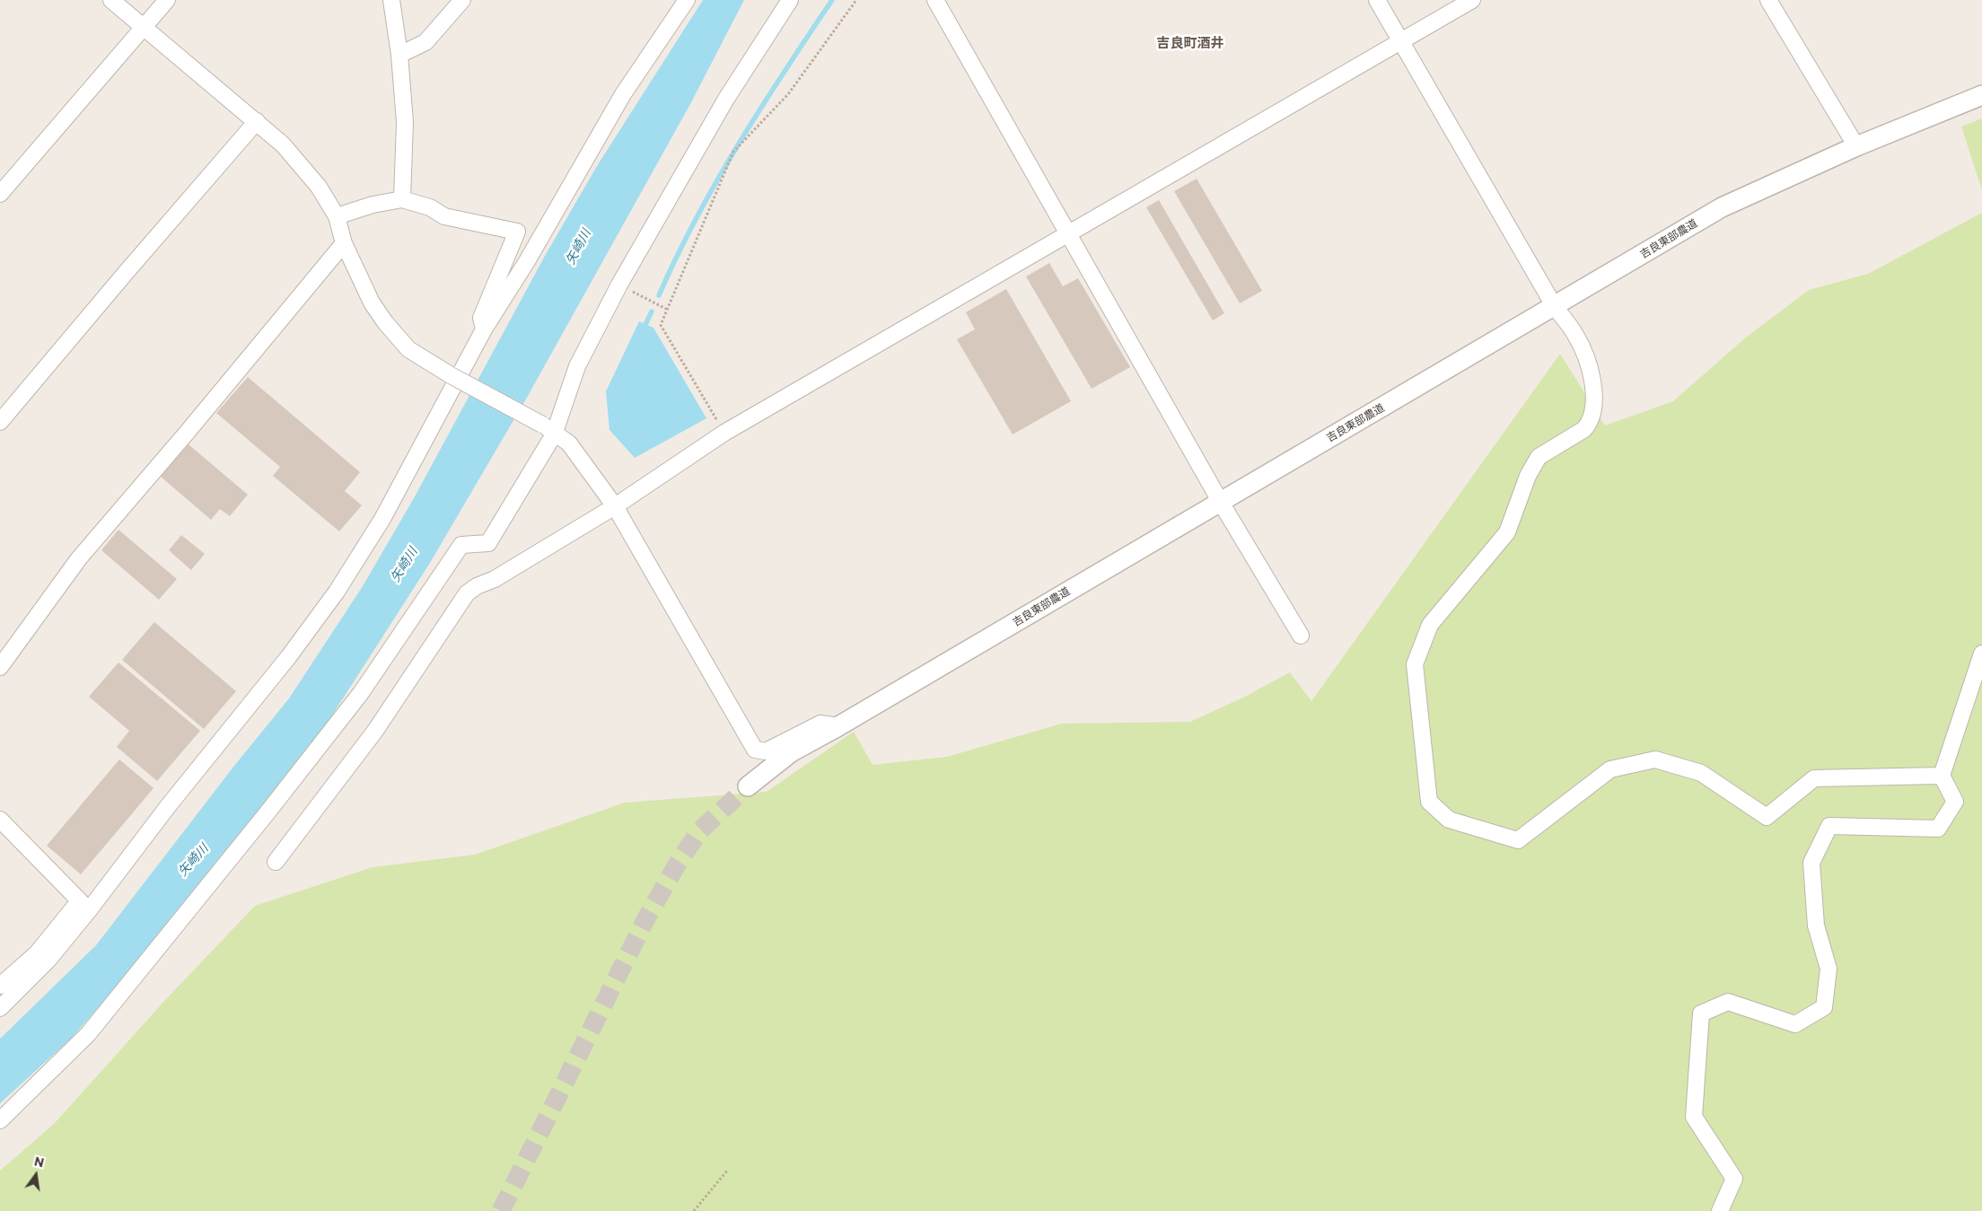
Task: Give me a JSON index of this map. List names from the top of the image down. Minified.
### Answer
{"streets":{"street":["吉良東部農道"]},"districts":["吉良町酒井"],"water":["矢崎川"],"north":"top"}
